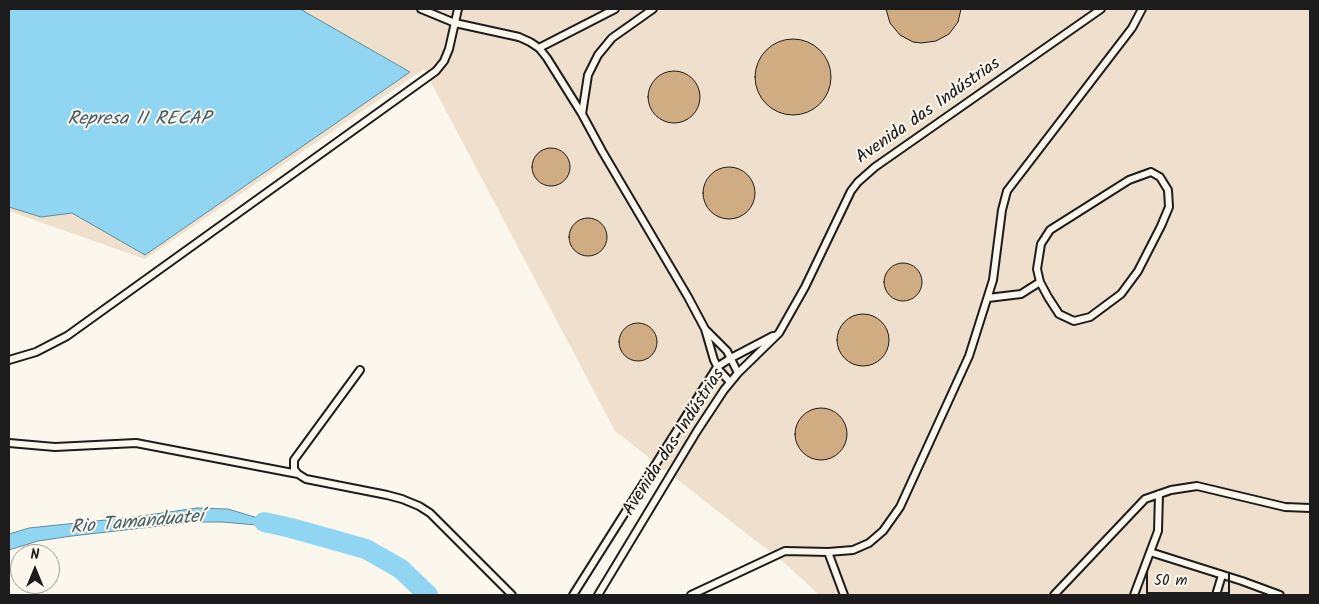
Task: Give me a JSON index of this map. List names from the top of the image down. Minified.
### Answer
{"streets":{"lane":["Avenida das Indústrias"]},"water":["Represa II RECAP","Rio Tamanduateí"],"scale_bar":"50 m","north":"top"}
